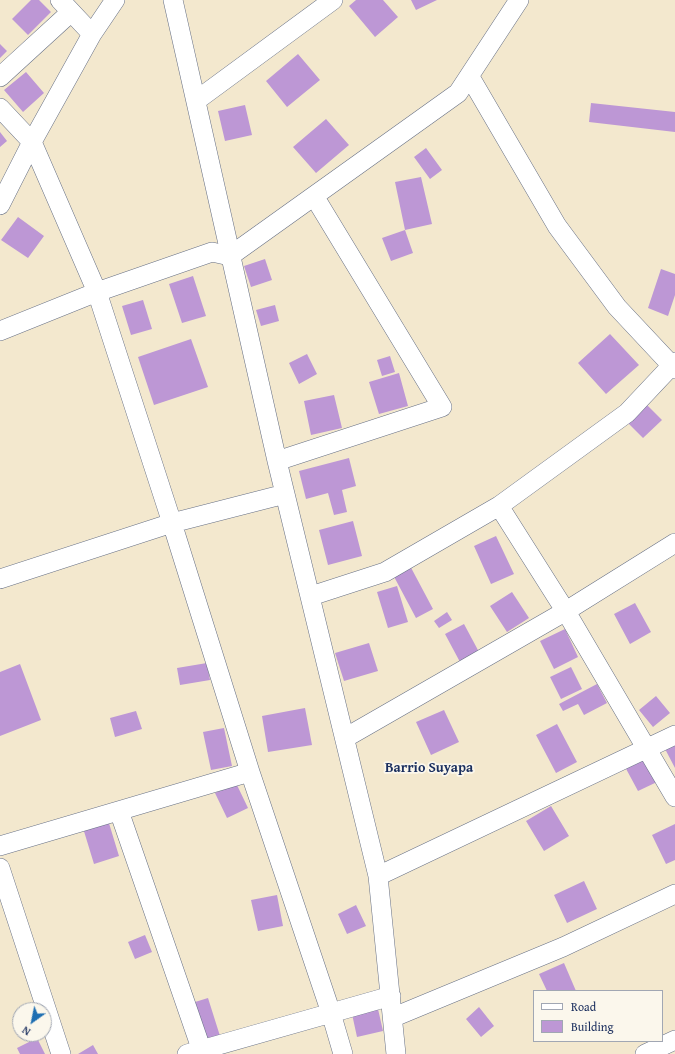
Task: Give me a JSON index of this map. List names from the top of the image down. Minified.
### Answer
{"districts":["Barrio Suyapa"],"legend":["Road","Building"],"north":"bottom left"}
